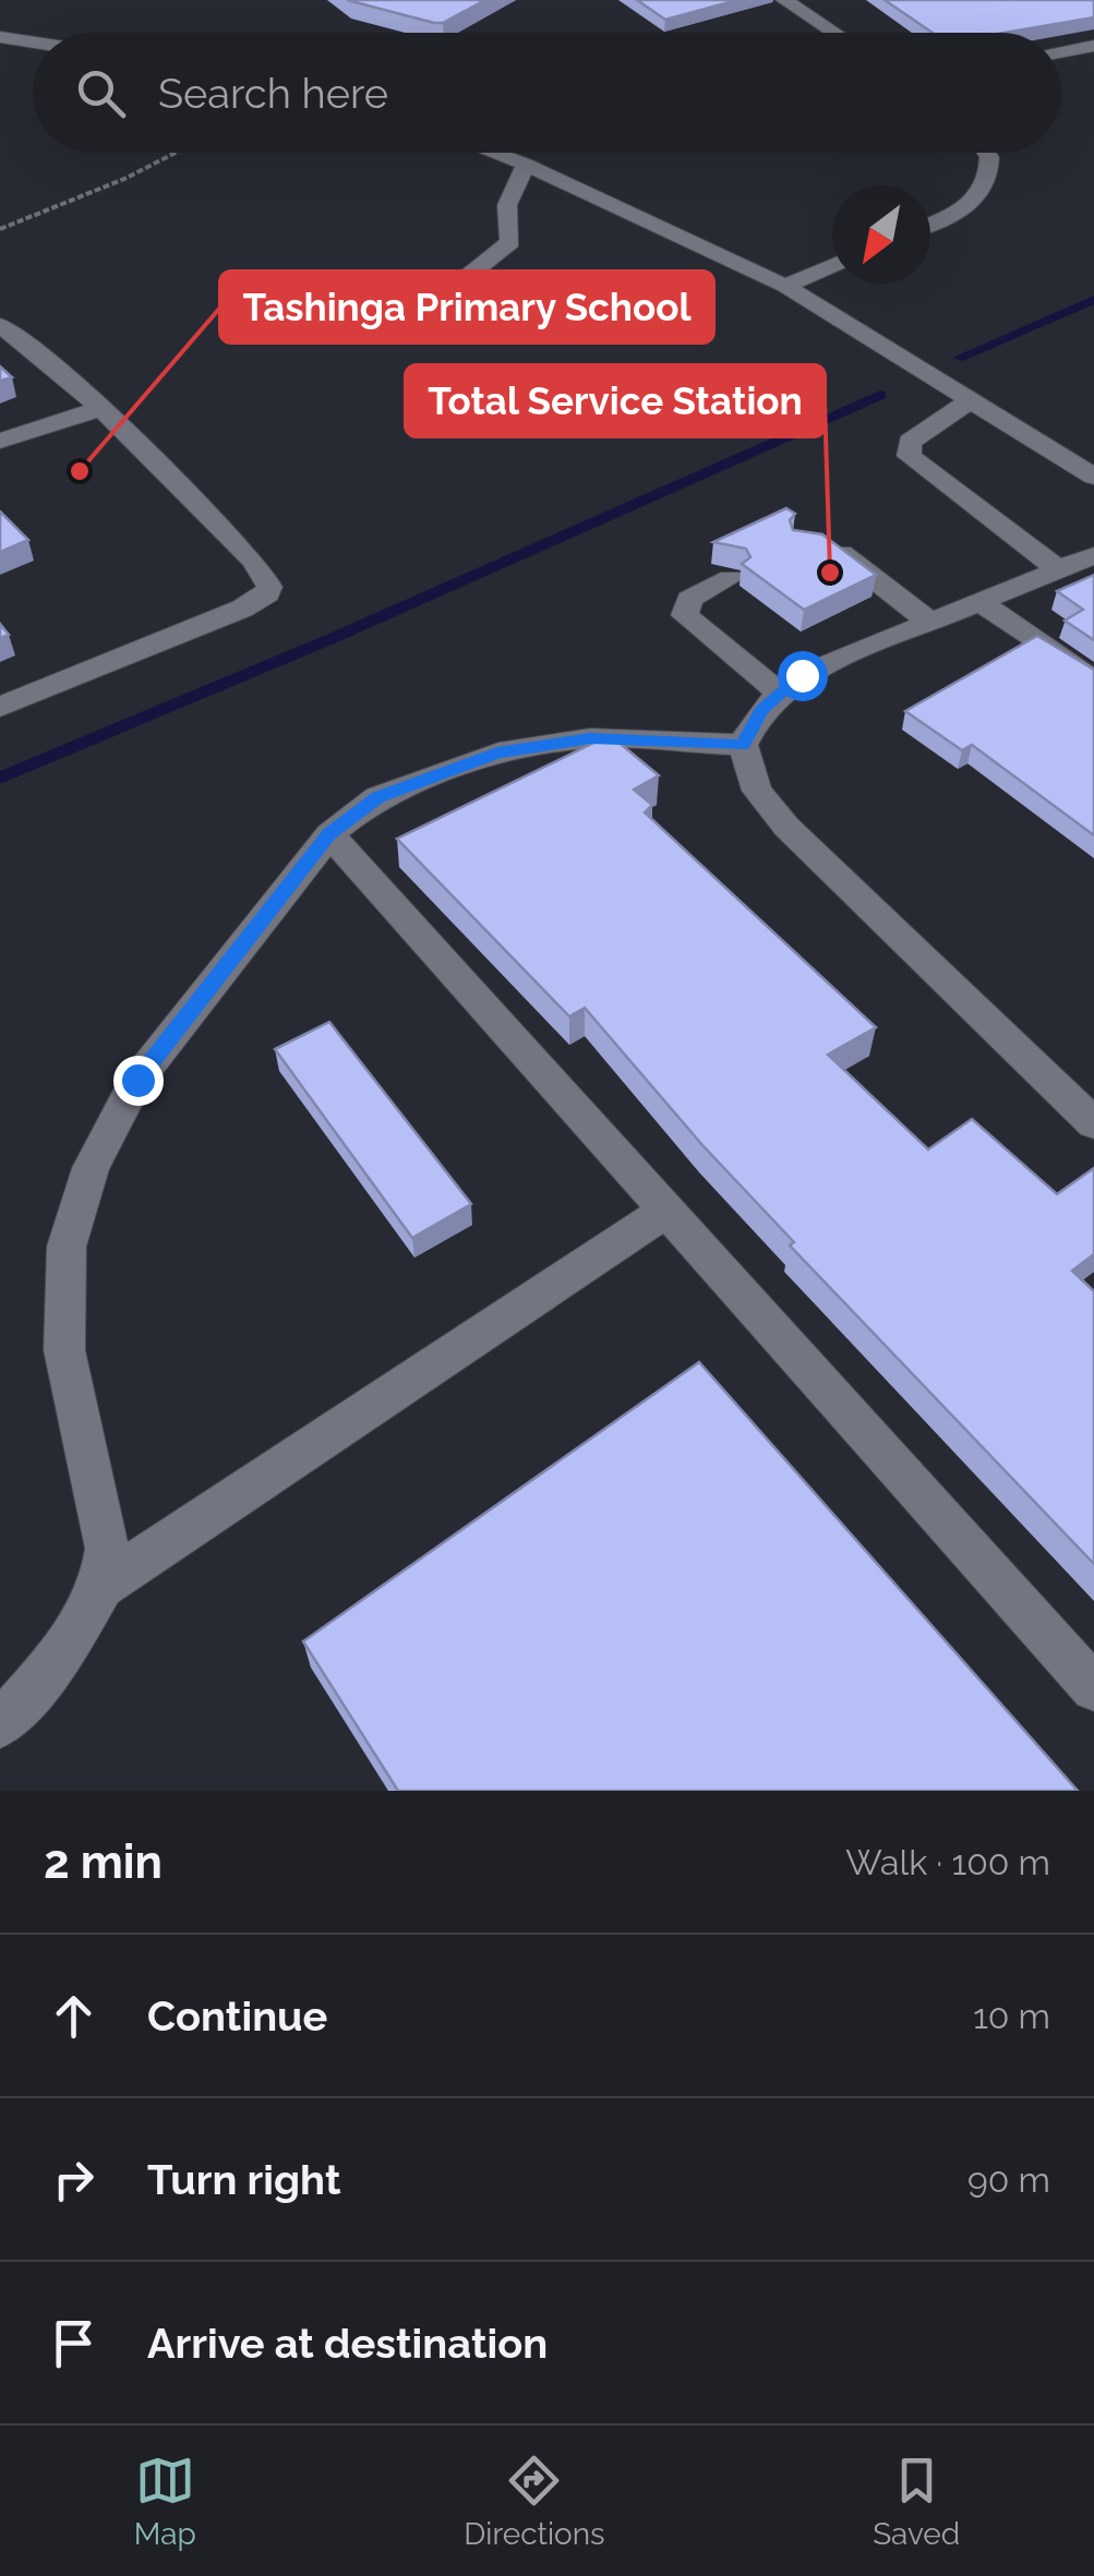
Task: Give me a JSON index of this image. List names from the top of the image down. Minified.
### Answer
{"places":["Tashinga Primary School","Total Service Station"],"north":"bottom left","page":{"search":"Search here","heading":["2 min","Walk · 100 m"],"list":[["Continue","10 m"],["Turn right","90 m"],"Arrive at destination"],"nav":["Map","Directions","Saved"]}}
